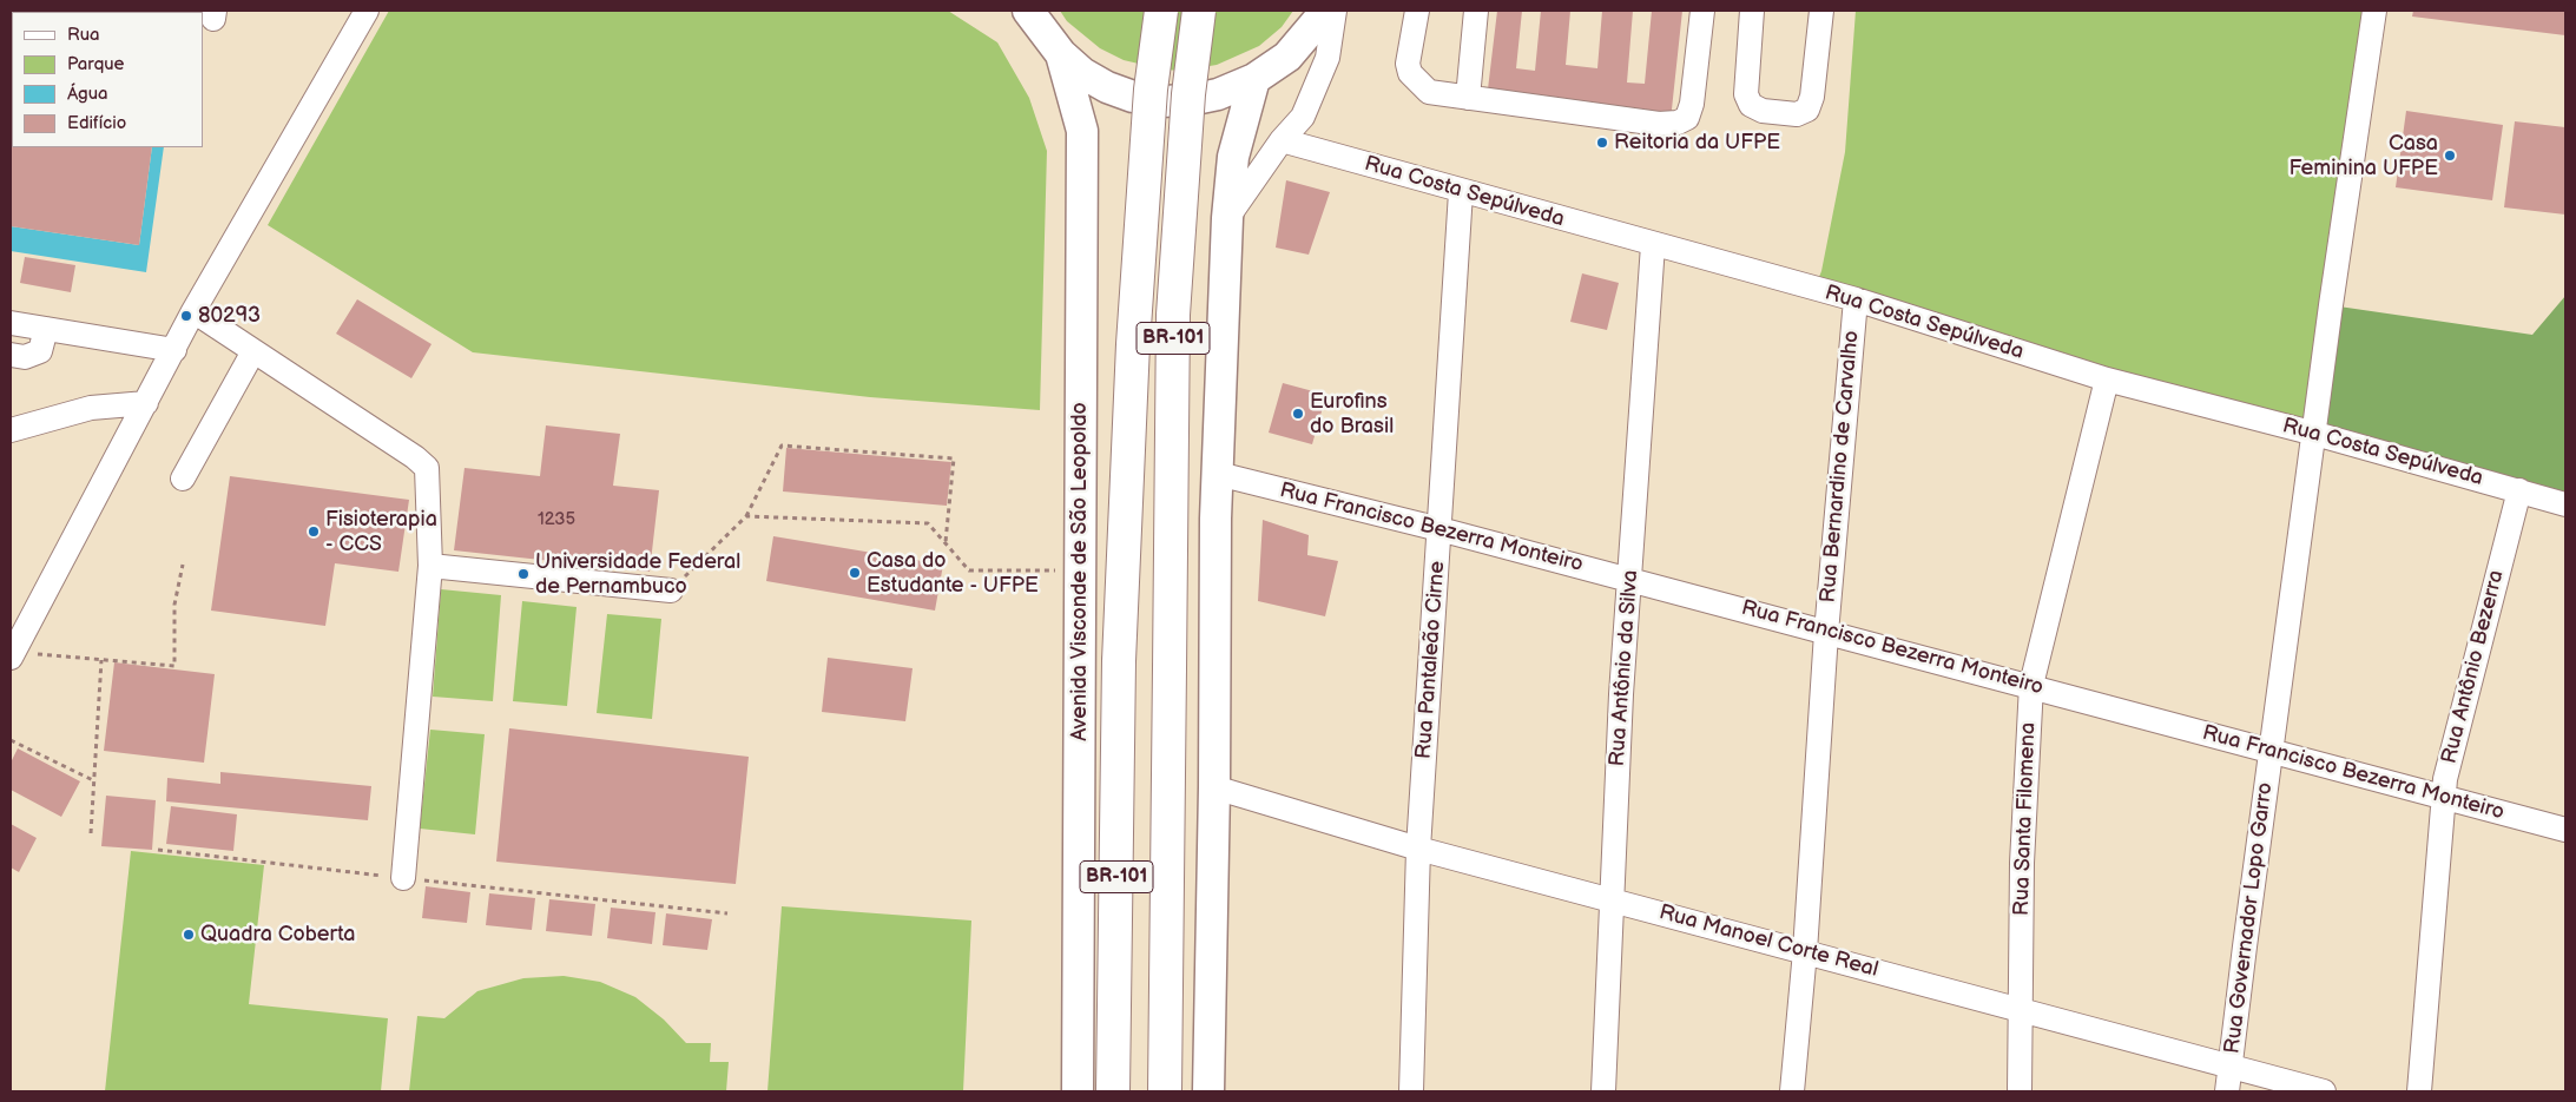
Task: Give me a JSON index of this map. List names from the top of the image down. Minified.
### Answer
{"streets":{"highway":["BR-101","Avenida Visconde de São Leopoldo"],"street":["Rua Costa Sepúlveda","Rua Bernardino de Carvalho","Rua Francisco Bezerra Monteiro","Rua Pantaleão Cirne","Rua Antônio Bezerra","Rua Antônio da Silva","Rua Santa Filomena","Rua Governador Lopo Garro","Rua Manoel Corte Real"]},"crossings":[["Rua Costa Sepúlveda","Rua Bernardino de Carvalho"],["Rua Costa Sepúlveda","Rua Pantaleão Cirne"],["Rua Costa Sepúlveda","Rua Antônio Bezerra"],["Rua Costa Sepúlveda","Rua Antônio da Silva"],["Rua Costa Sepúlveda","Rua Santa Filomena"],["Rua Costa Sepúlveda","Rua Governador Lopo Garro"],["Rua Bernardino de Carvalho","Rua Francisco Bezerra Monteiro"],["Rua Bernardino de Carvalho","Rua Manoel Corte Real"],["Rua Francisco Bezerra Monteiro","Rua Pantaleão Cirne"],["Rua Francisco Bezerra Monteiro","Rua Antônio Bezerra"],["Rua Francisco Bezerra Monteiro","Rua Antônio da Silva"],["Rua Francisco Bezerra Monteiro","Rua Santa Filomena"],["Rua Francisco Bezerra Monteiro","Rua Governador Lopo Garro"],["Rua Pantaleão Cirne","Rua Manoel Corte Real"],["Rua Antônio da Silva","Rua Manoel Corte Real"],["Rua Santa Filomena","Rua Manoel Corte Real"],["Rua Governador Lopo Garro","Rua Manoel Corte Real"]],"places":["Reitoria da UFPE","Casa Feminina UFPE","80293","Eurofins do Brasil","Fisioterapia - CCS","Casa do Estudante - UFPE","Universidade Federal de Pernambuco","Quadra Coberta"],"house_numbers":["1235"],"legend":["Rua","Parque","Água","Edifício"]}
